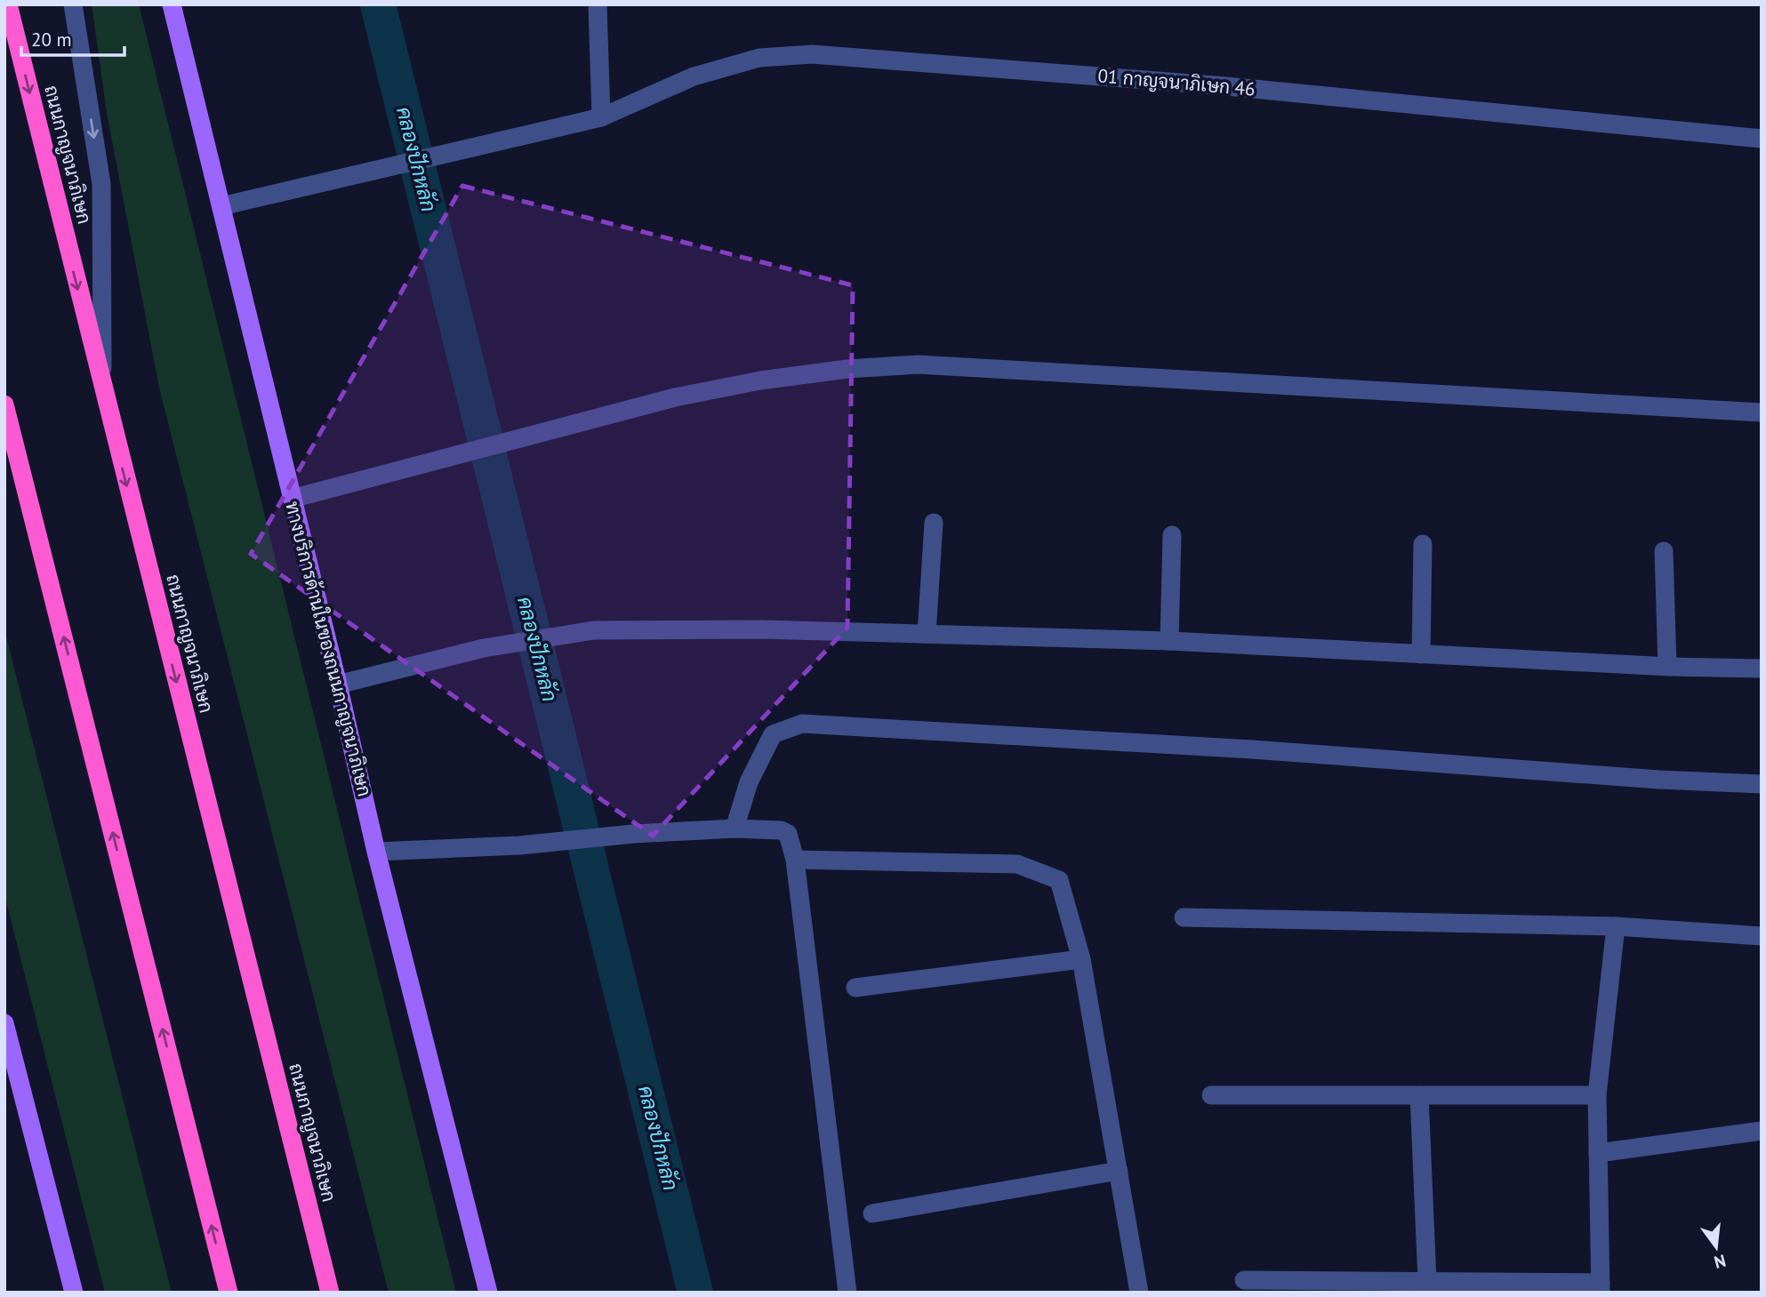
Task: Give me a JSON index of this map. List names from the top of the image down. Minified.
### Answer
{"streets":{"highway":["ถนนกาญจนาภิเษก"],"main road":["ทางบริการด้านในของถนนกาญจนาภิเษก"],"street":["01 กาญจนาภิเษก 46"]},"crossings":[["01 กาญจนาภิเษก 46","ทางบริการด้านในของถนนกาญจนาภิเษก"]],"water":["คลองปักหลัก"],"scale_bar":"20 m","north":"bottom"}
